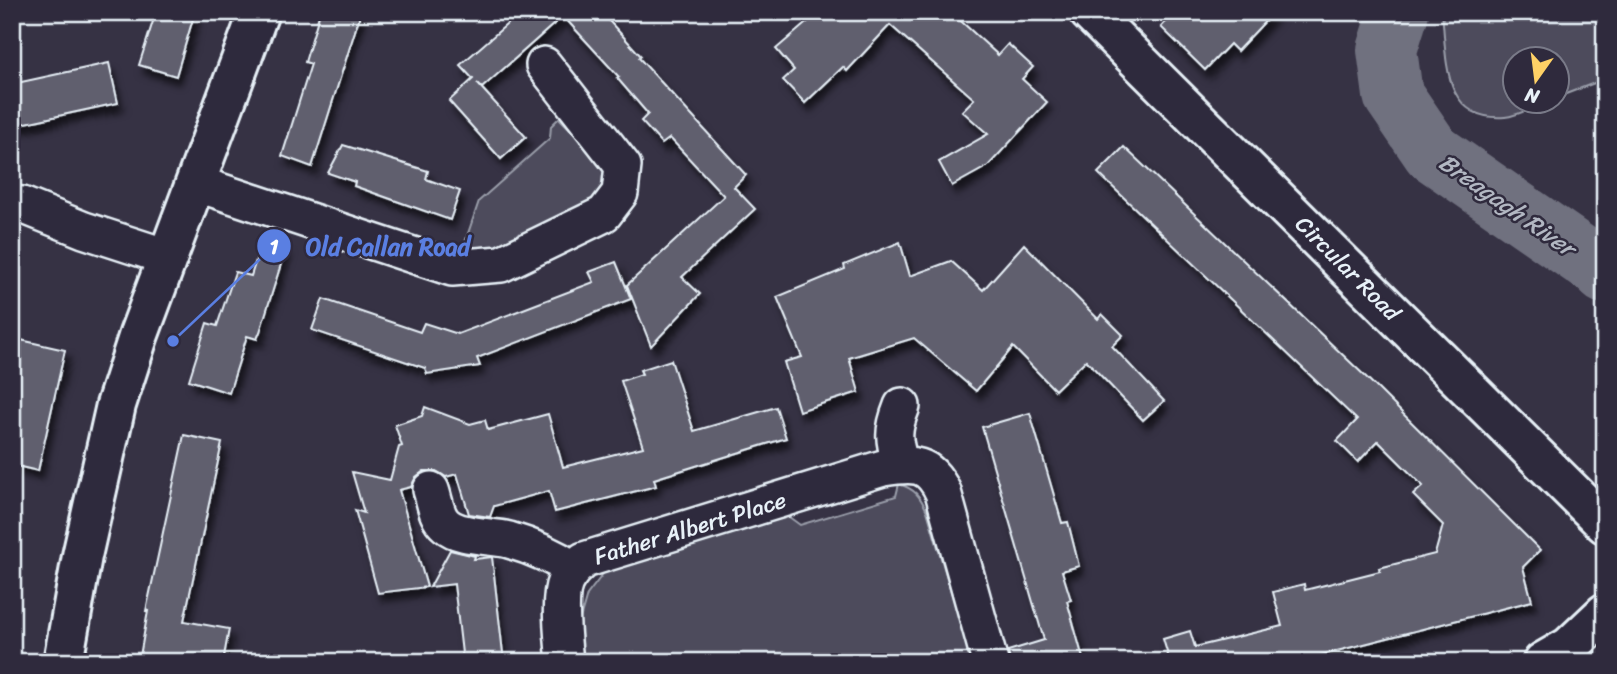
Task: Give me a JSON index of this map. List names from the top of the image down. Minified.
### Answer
{"streets":{"street":["Circular Road","Father Albert Place"]},"water":["Breagagh River"],"places":["Old Callan Road"],"north":"bottom"}
